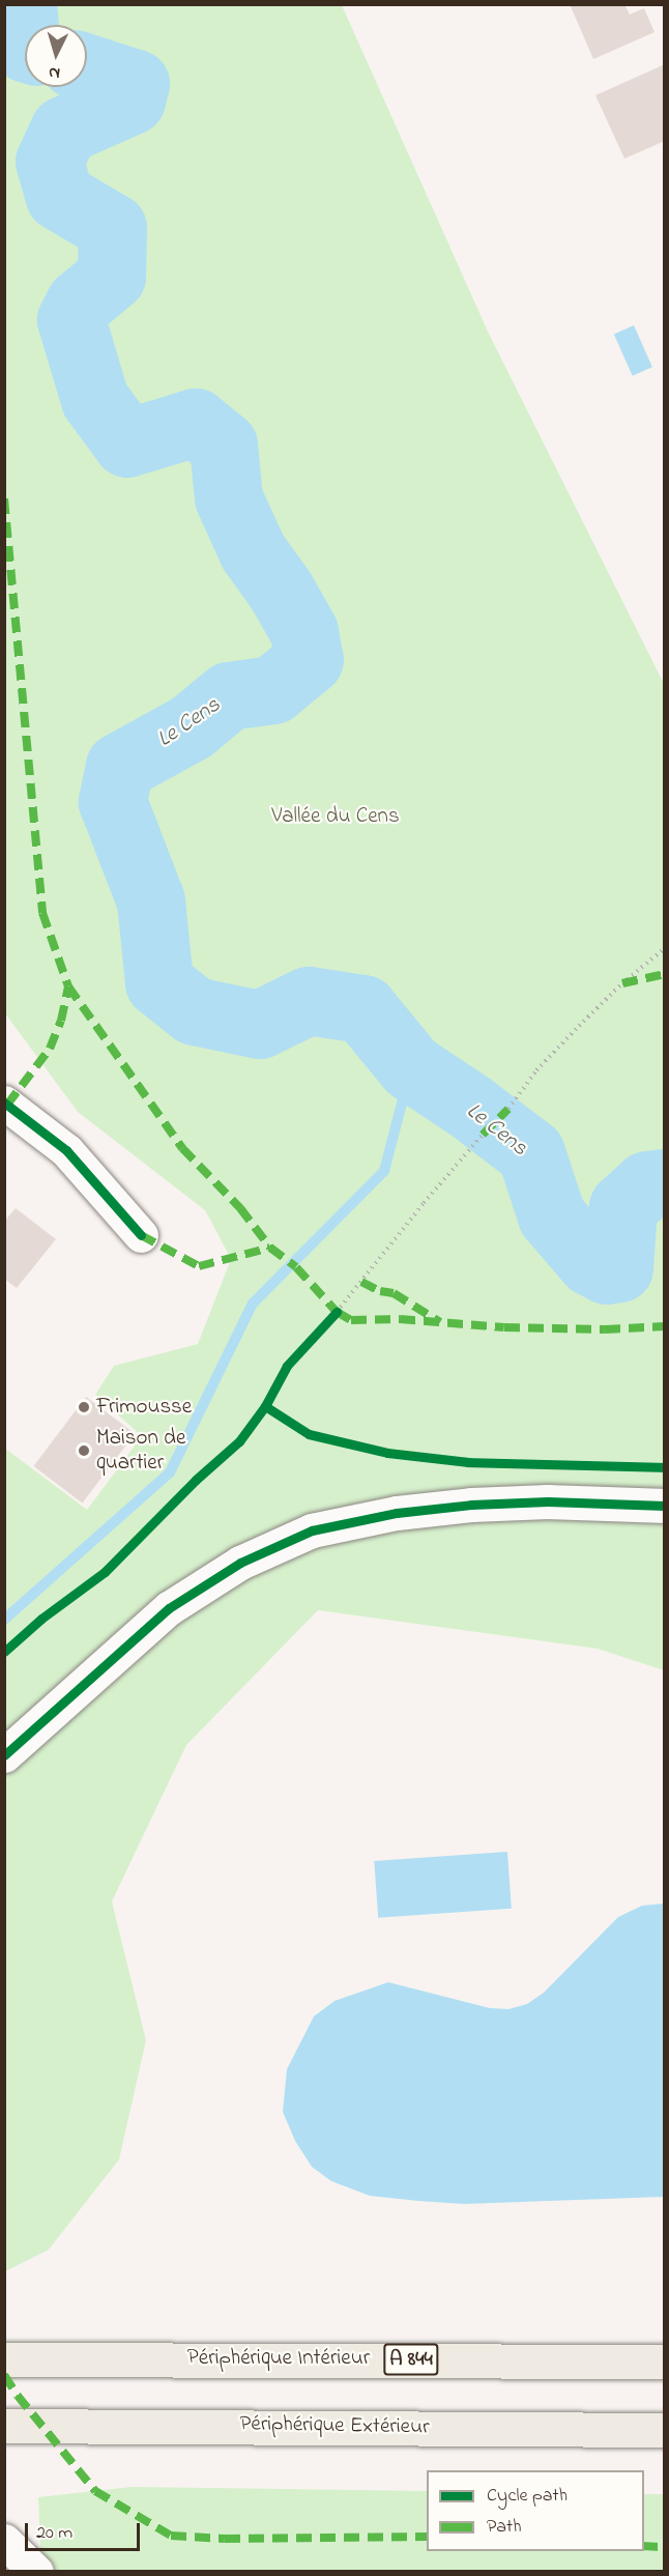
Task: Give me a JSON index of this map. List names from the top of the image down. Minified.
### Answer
{"streets":{"highway":["Périphérique Intérieur","A 844","Périphérique Extérieur"]},"water":["Le Cens"],"parks":["Vallée du Cens"],"places":["Frimousse","Maison de quartier"],"legend":["Cycle path","Path"],"scale_bar":"20 m","north":"bottom"}
